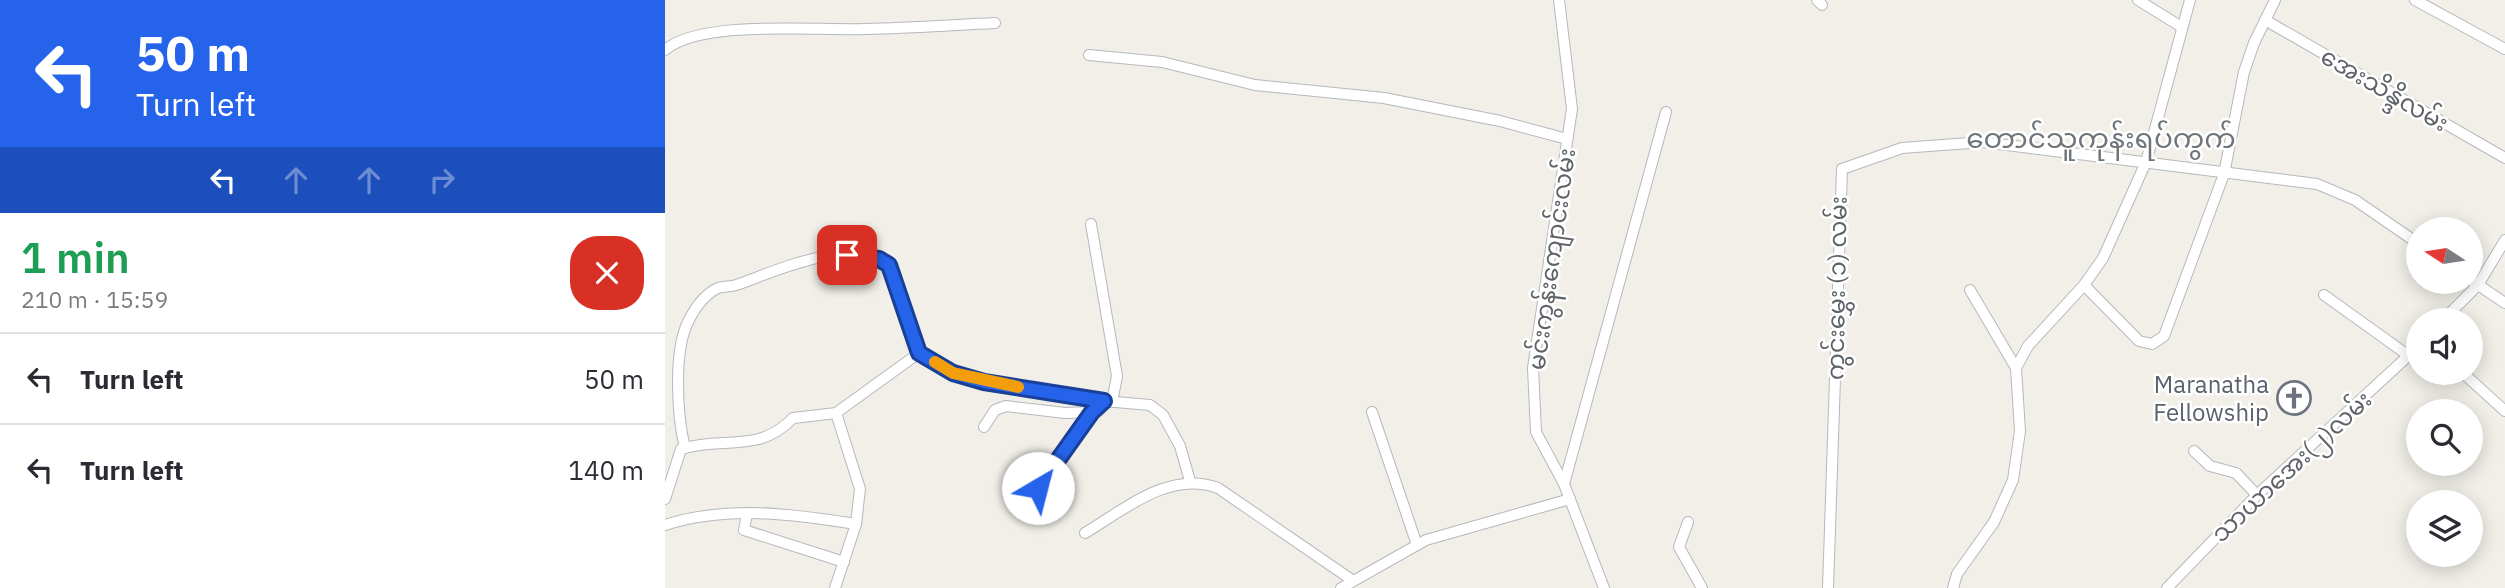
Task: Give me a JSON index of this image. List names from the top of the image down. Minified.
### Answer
{"streets":{"street":["အေးသိန္ဒိလမ်း","မင်းကွန်းကျောင်းလမ်း","ကွင်းမွှေး (၁) လမ်း","သာယာအေး(၂)လမ်း"]},"districts":["တောင်သူကုန်းရပ်ကွက်"],"places":{"church":["Maranatha Fellowship"]},"north":"left","page":{"turn":["50 m","Turn left"],"heading":["1 min","210 m · 15:59"],"list":[{"name":"Turn left","value":"50 m"},{"name":"Turn left","value":"140 m"}]}}
